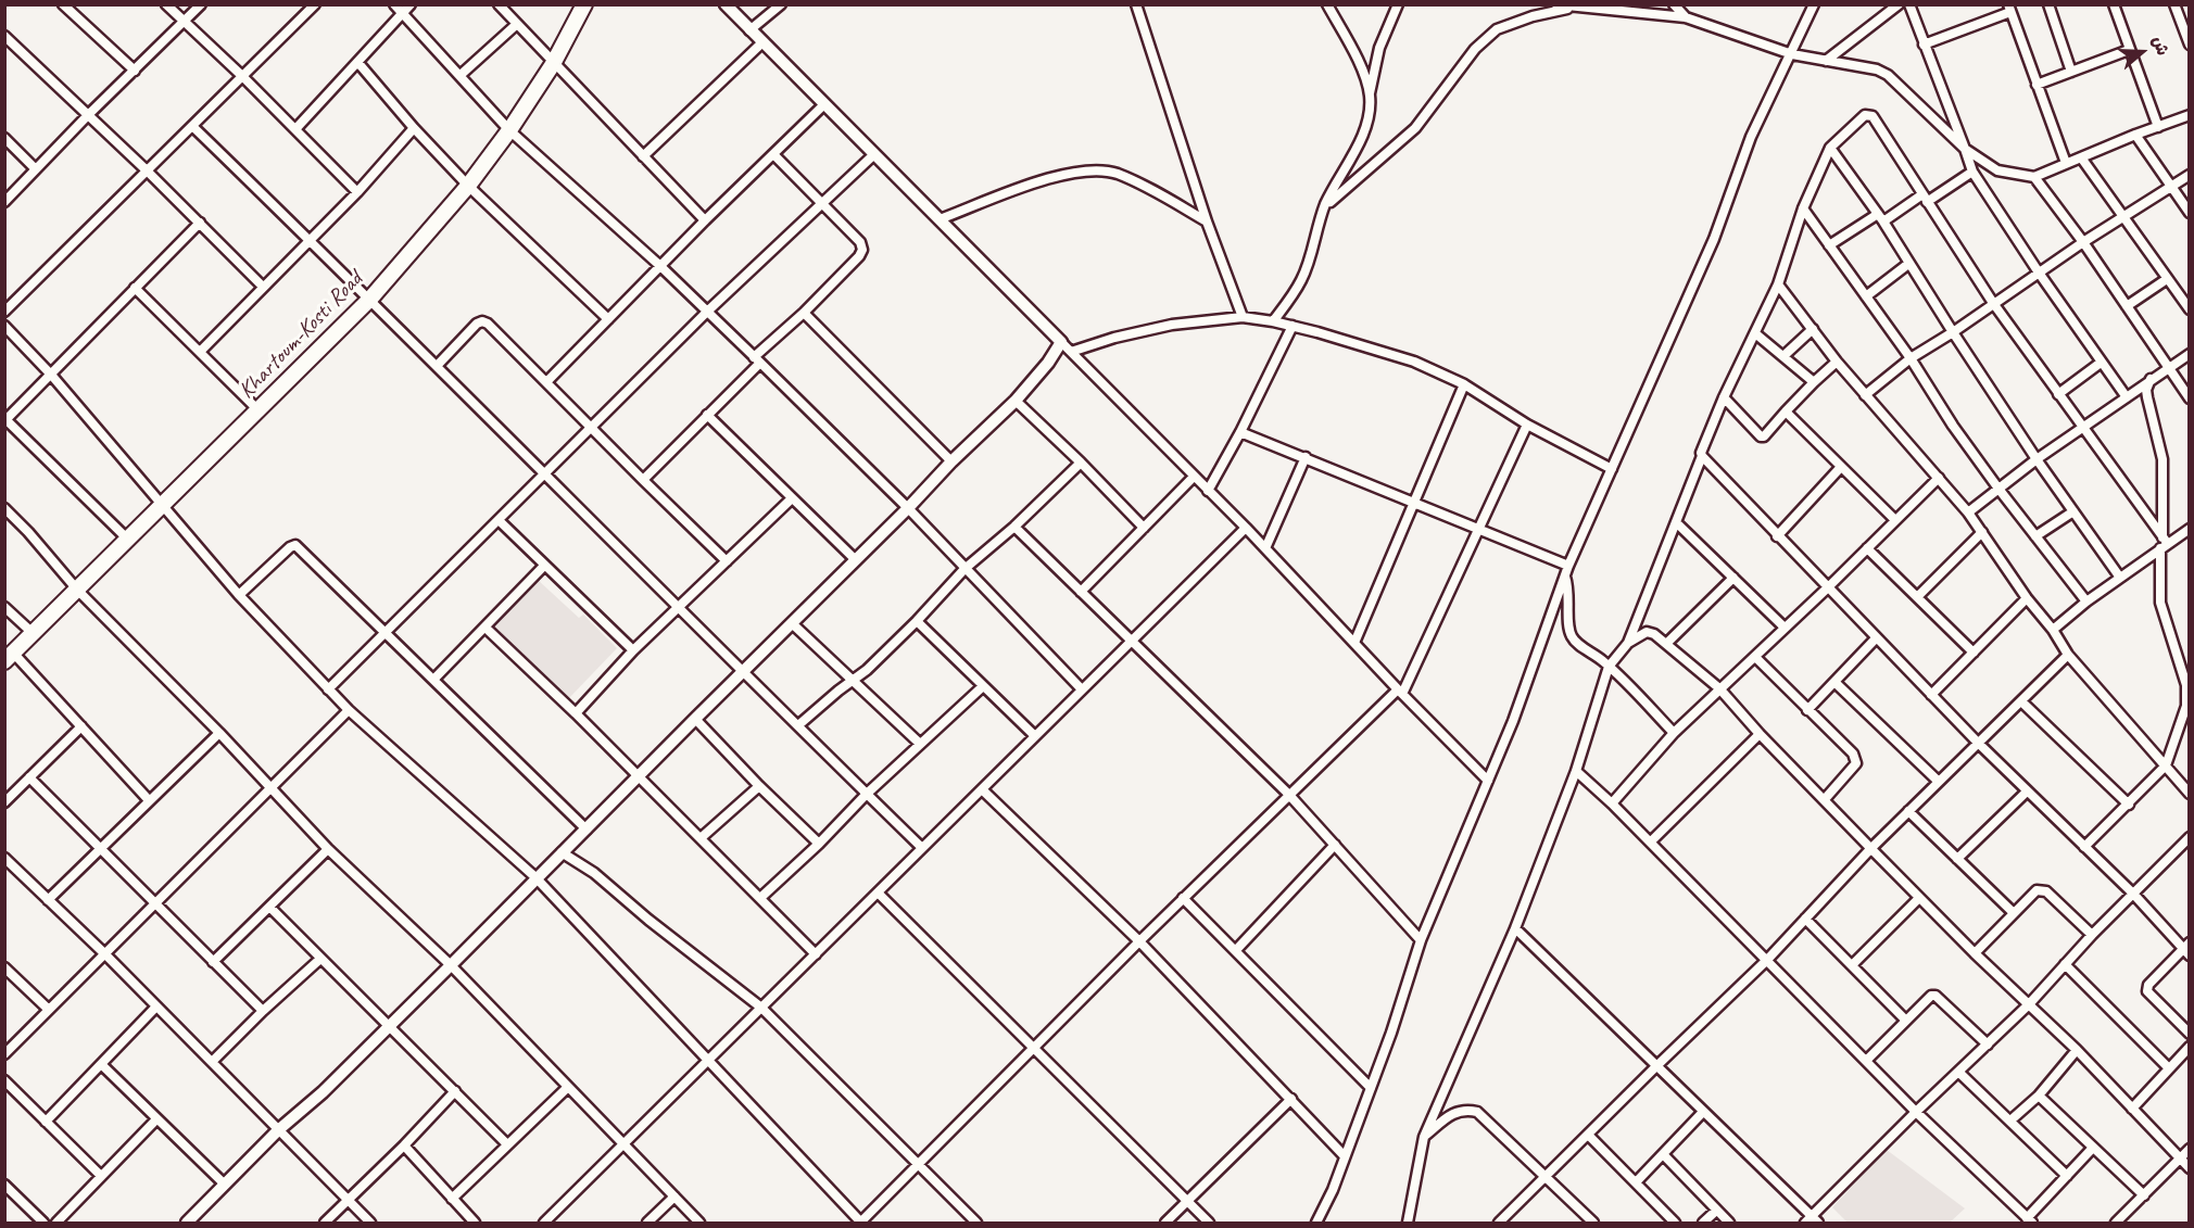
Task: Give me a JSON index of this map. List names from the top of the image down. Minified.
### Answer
{"streets":{"highway":["Khartoum-Kosti Road"]},"north":"right"}
